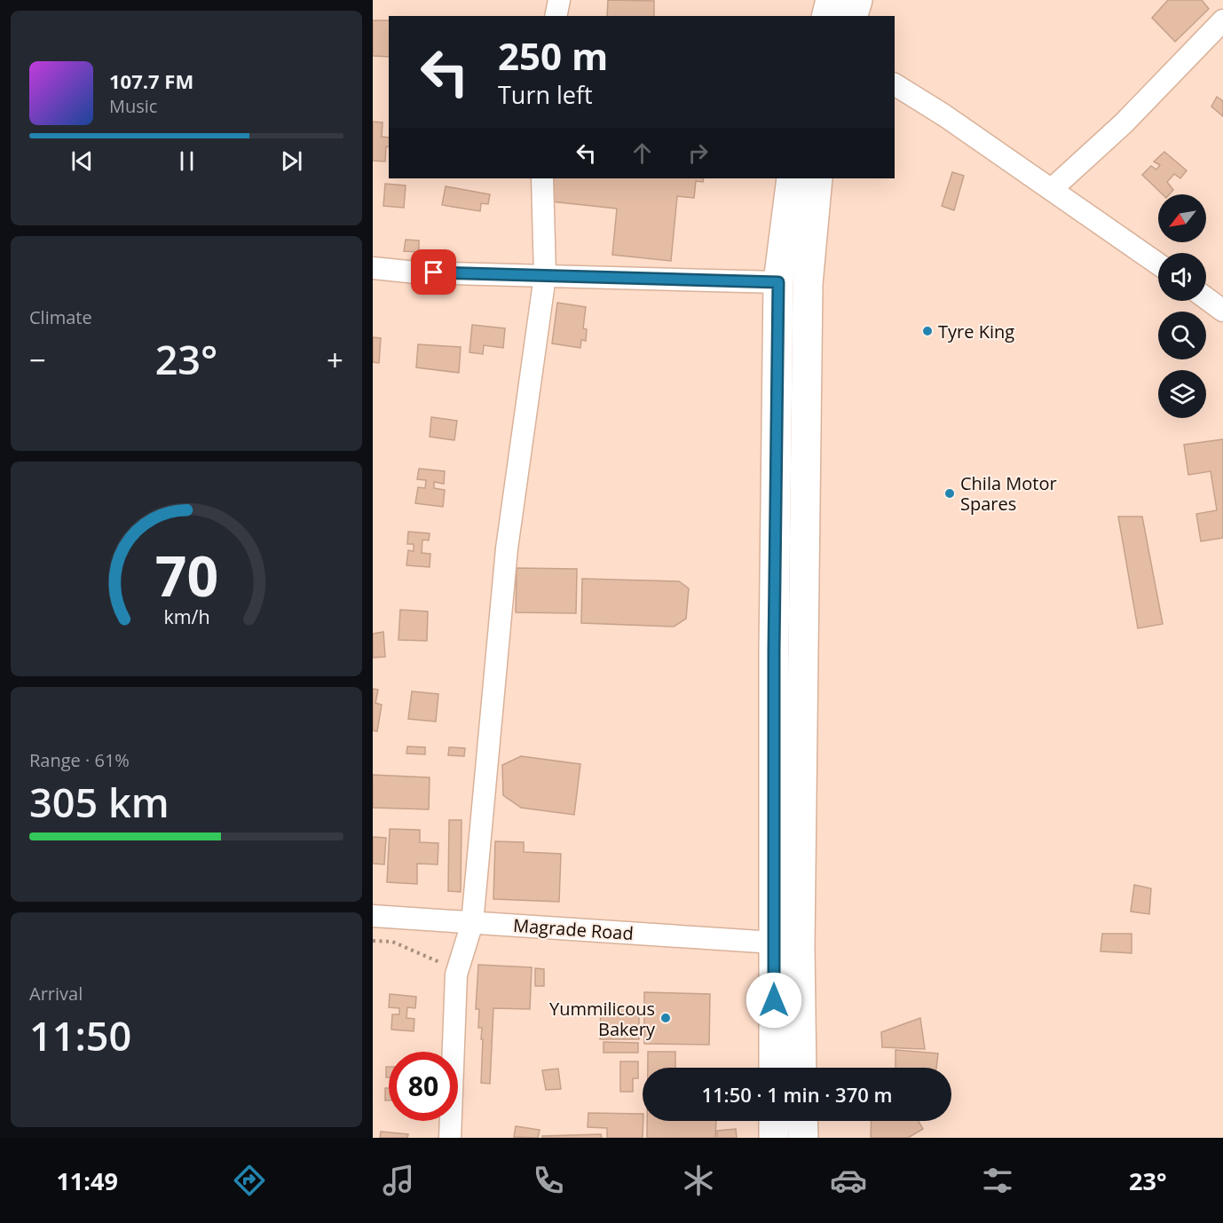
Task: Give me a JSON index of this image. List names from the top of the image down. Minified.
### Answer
{"streets":{"street":["Magrade Road"]},"places":["Tyre King","Chila Motor Spares","Yummilicous Bakery"],"north":"bottom left","page":{"turn":["250 m","Turn left"],"song":["107.7 FM","Music"],"tile":["Climate",["Range · 61%","305 km"],["Arrival","11:50"]],"heat":["−","23°","+"],"limit":"80","trip":"11:50 · 1 min · 370 m","tabs":["11:49","23°"],"gauge":["70","km/h"]}}
